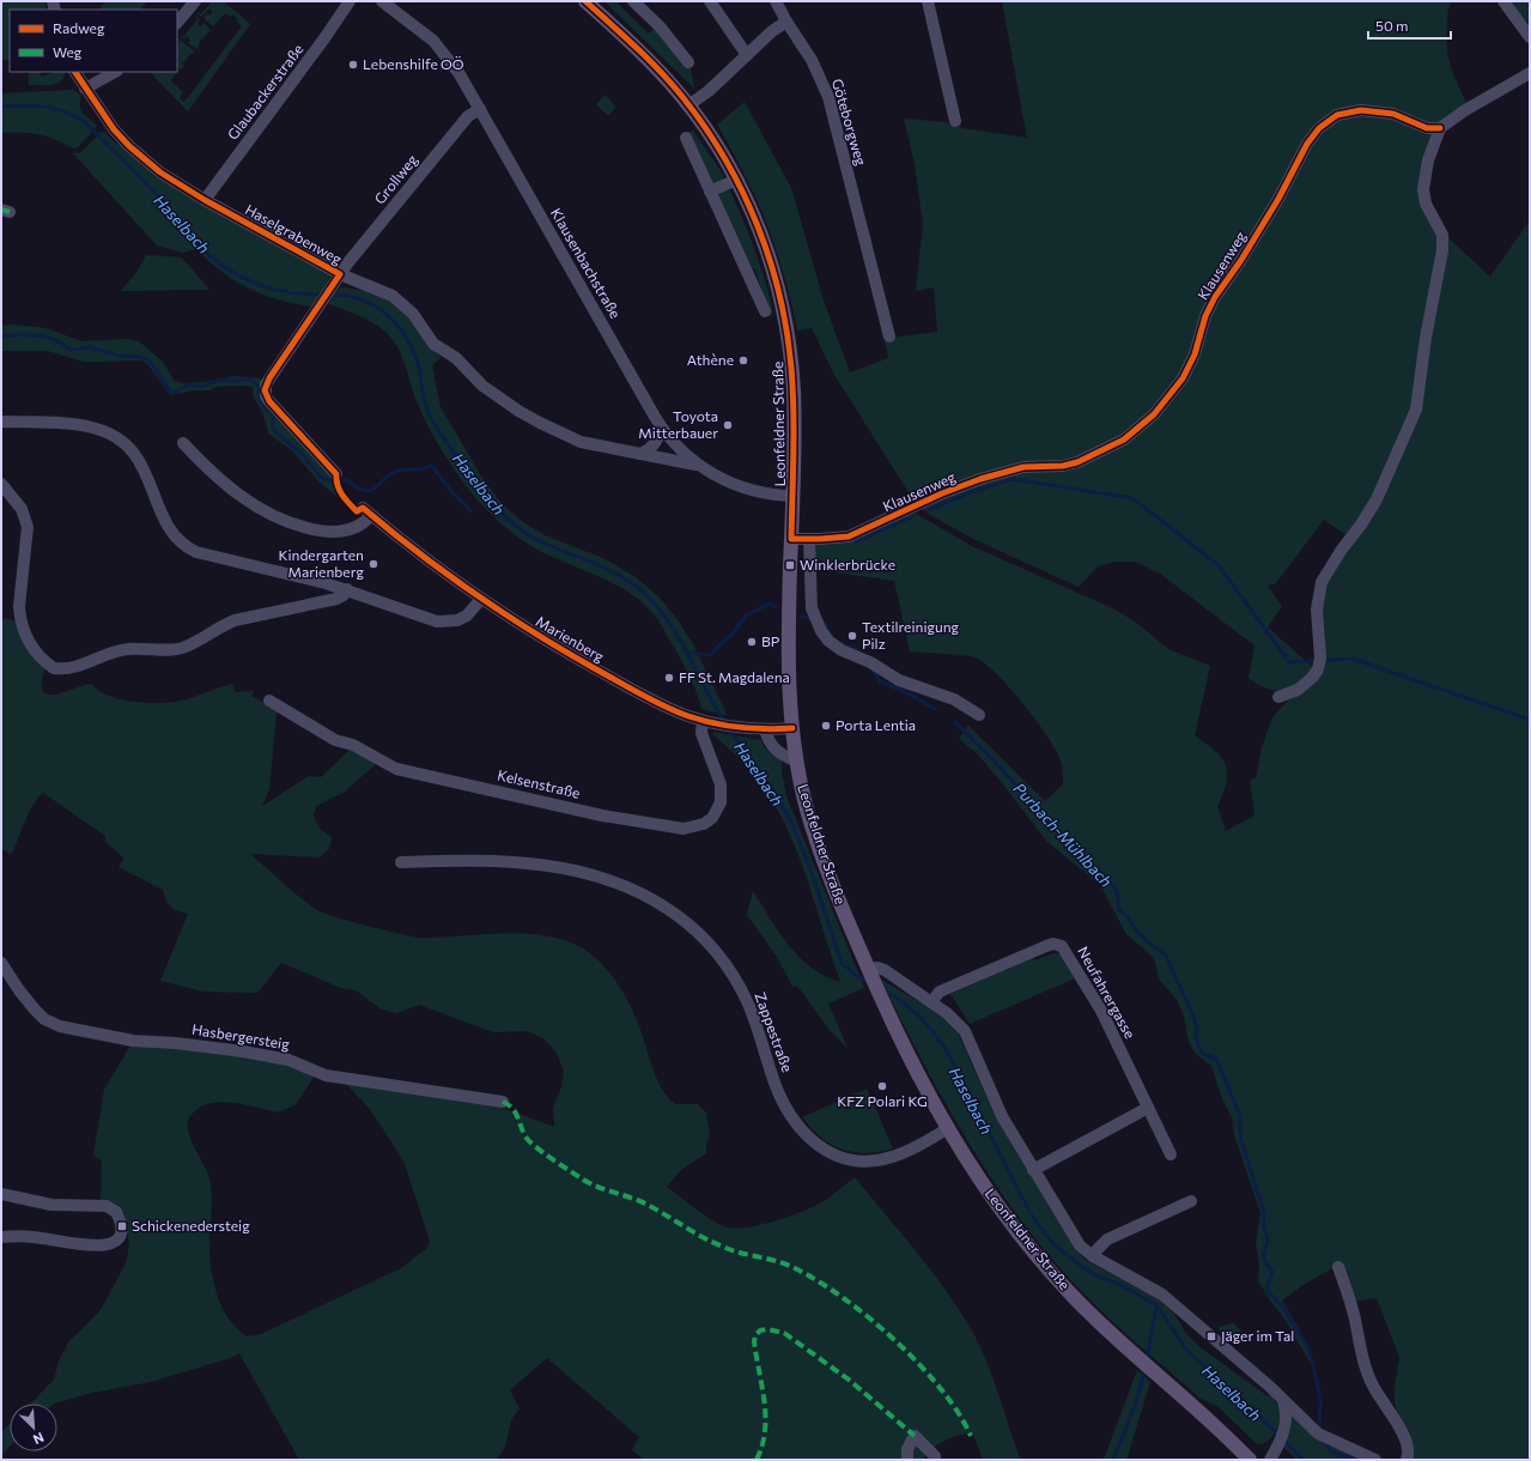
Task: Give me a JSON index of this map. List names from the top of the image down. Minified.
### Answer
{"streets":{"main road":["Leonfeldner Straße"],"street":["Glaubackerstraße","Göteborgweg","Grollweg","Haselgrabenweg","Klausenbachstraße","Klausenweg","Marienberg","Kelsenstraße","Neufahrergasse","Zappestraße","Hasbergersteig"]},"crossings":[["Glaubackerstraße","Haselgrabenweg"],["Grollweg","Haselgrabenweg"],["Grollweg","Klausenbachstraße"],["Haselgrabenweg","Klausenbachstraße"],["Klausenbachstraße","Leonfeldner Straße"],["Klausenweg","Leonfeldner Straße"],["Leonfeldner Straße","Marienberg"],["Leonfeldner Straße","Zappestraße"],["Marienberg","Kelsenstraße"]],"water":["Haselbach","Purbach-Mühlbach"],"places":{"other":["Lebenshilfe OÖ","Athène","Toyota Mitterbauer","Kindergarten Marienberg","Textilreinigung Pilz","BP","FF St. Magdalena","Porta Lentia","KFZ Polari KG"],"transit":["Winklerbrücke","Schickenedersteig","Jäger im Tal"]},"legend":["Radweg","Weg"],"scale_bar":"50 m","north":"bottom right"}
